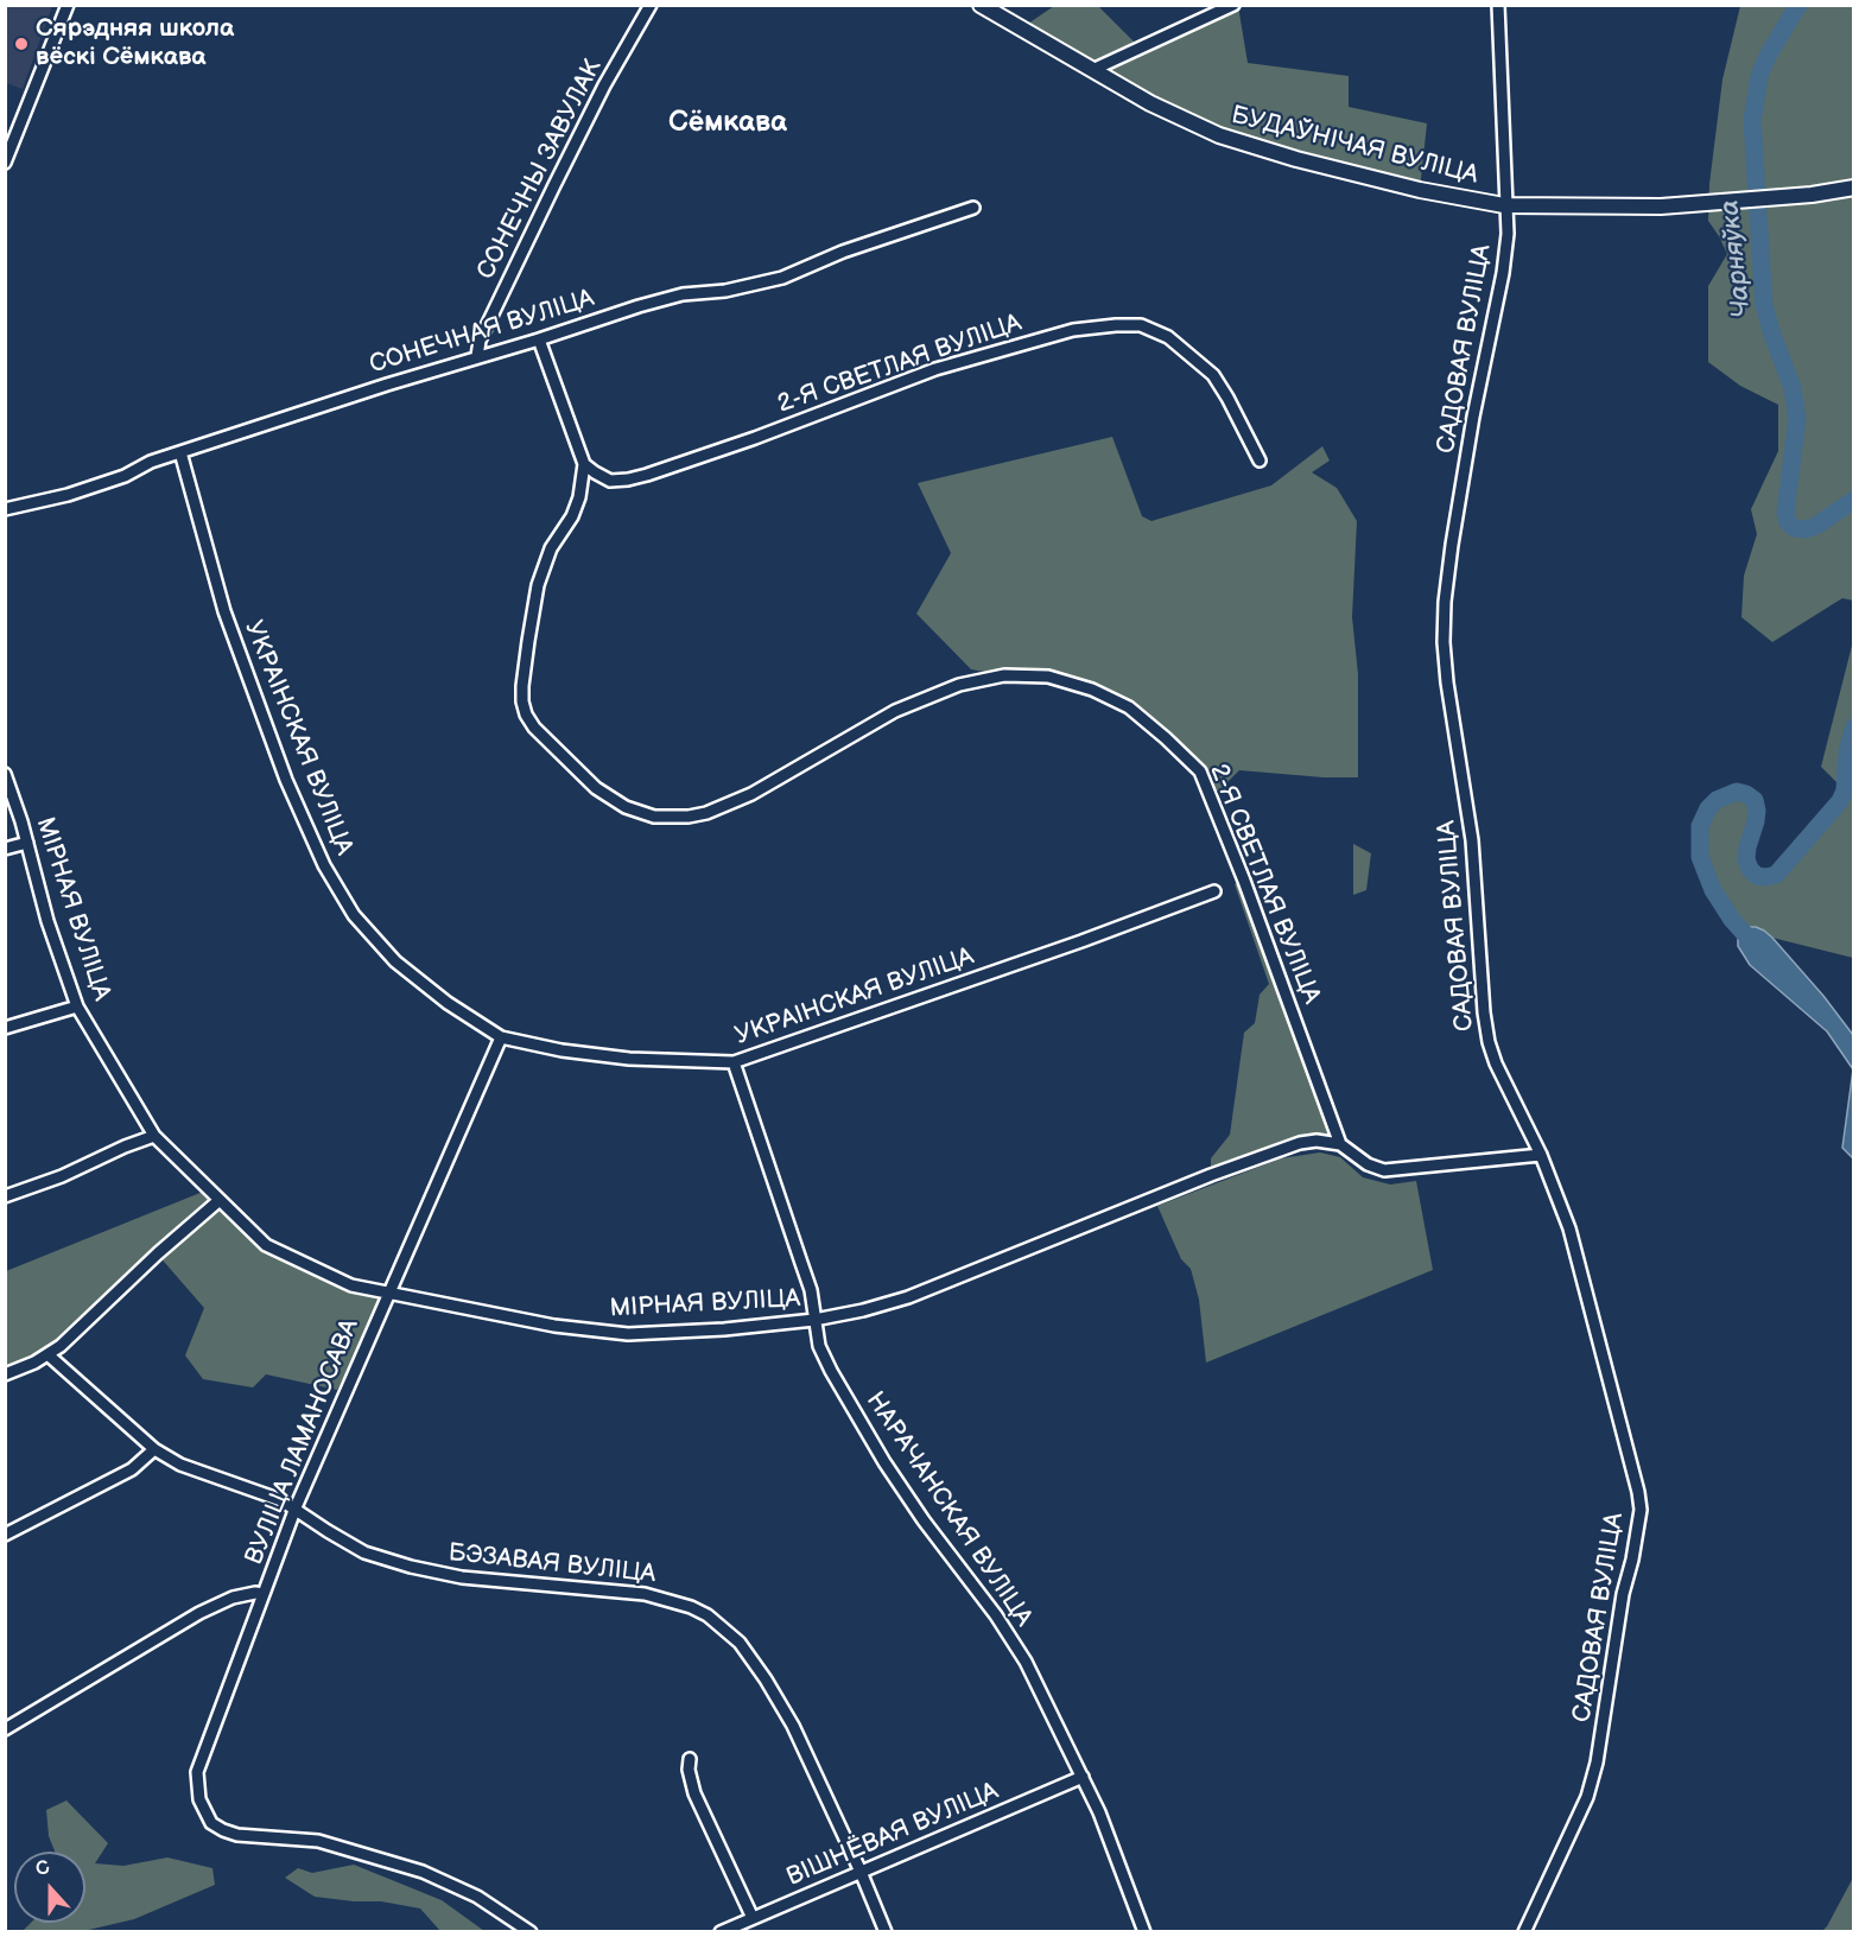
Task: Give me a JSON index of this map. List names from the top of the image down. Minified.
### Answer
{"streets":{"main road":["БУДАЎНІЧАЯ ВУЛІЦА"],"street":["СОНЕЧНЫ ЗАВУЛАК","СОНЕЧНАЯ ВУЛІЦА","САДОВАЯ ВУЛІЦА","2-Я СВЕТЛАЯ ВУЛІЦА","УКРАІНСКАЯ ВУЛІЦА","МІРНАЯ ВУЛІЦА","ВУЛІЦА ЛАМАНОСАВА","НАРАЧАНСКАЯ ВУЛІЦА","БЭЗАВАЯ ВУЛІЦА","ВІШНЁВАЯ ВУЛІЦА"]},"crossings":[["БУДАЎНІЧАЯ ВУЛІЦА","САДОВАЯ ВУЛІЦА"],["СОНЕЧНЫ ЗАВУЛАК","СОНЕЧНАЯ ВУЛІЦА"],["СОНЕЧНАЯ ВУЛІЦА","2-Я СВЕТЛАЯ ВУЛІЦА"],["СОНЕЧНАЯ ВУЛІЦА","УКРАІНСКАЯ ВУЛІЦА"],["2-Я СВЕТЛАЯ ВУЛІЦА","МІРНАЯ ВУЛІЦА"],["УКРАІНСКАЯ ВУЛІЦА","ВУЛІЦА ЛАМАНОСАВА"],["УКРАІНСКАЯ ВУЛІЦА","НАРАЧАНСКАЯ ВУЛІЦА"],["МІРНАЯ ВУЛІЦА","ВУЛІЦА ЛАМАНОСАВА"],["МІРНАЯ ВУЛІЦА","НАРАЧАНСКАЯ ВУЛІЦА"],["ВУЛІЦА ЛАМАНОСАВА","БЭЗАВАЯ ВУЛІЦА"],["НАРАЧАНСКАЯ ВУЛІЦА","ВІШНЁВАЯ ВУЛІЦА"],["БЭЗАВАЯ ВУЛІЦА","ВІШНЁВАЯ ВУЛІЦА"]],"districts":["Сёмкава"],"water":["Чарняўка"],"places":["Сярэдняя школа вёскі Сёмкава"],"north":"top"}
